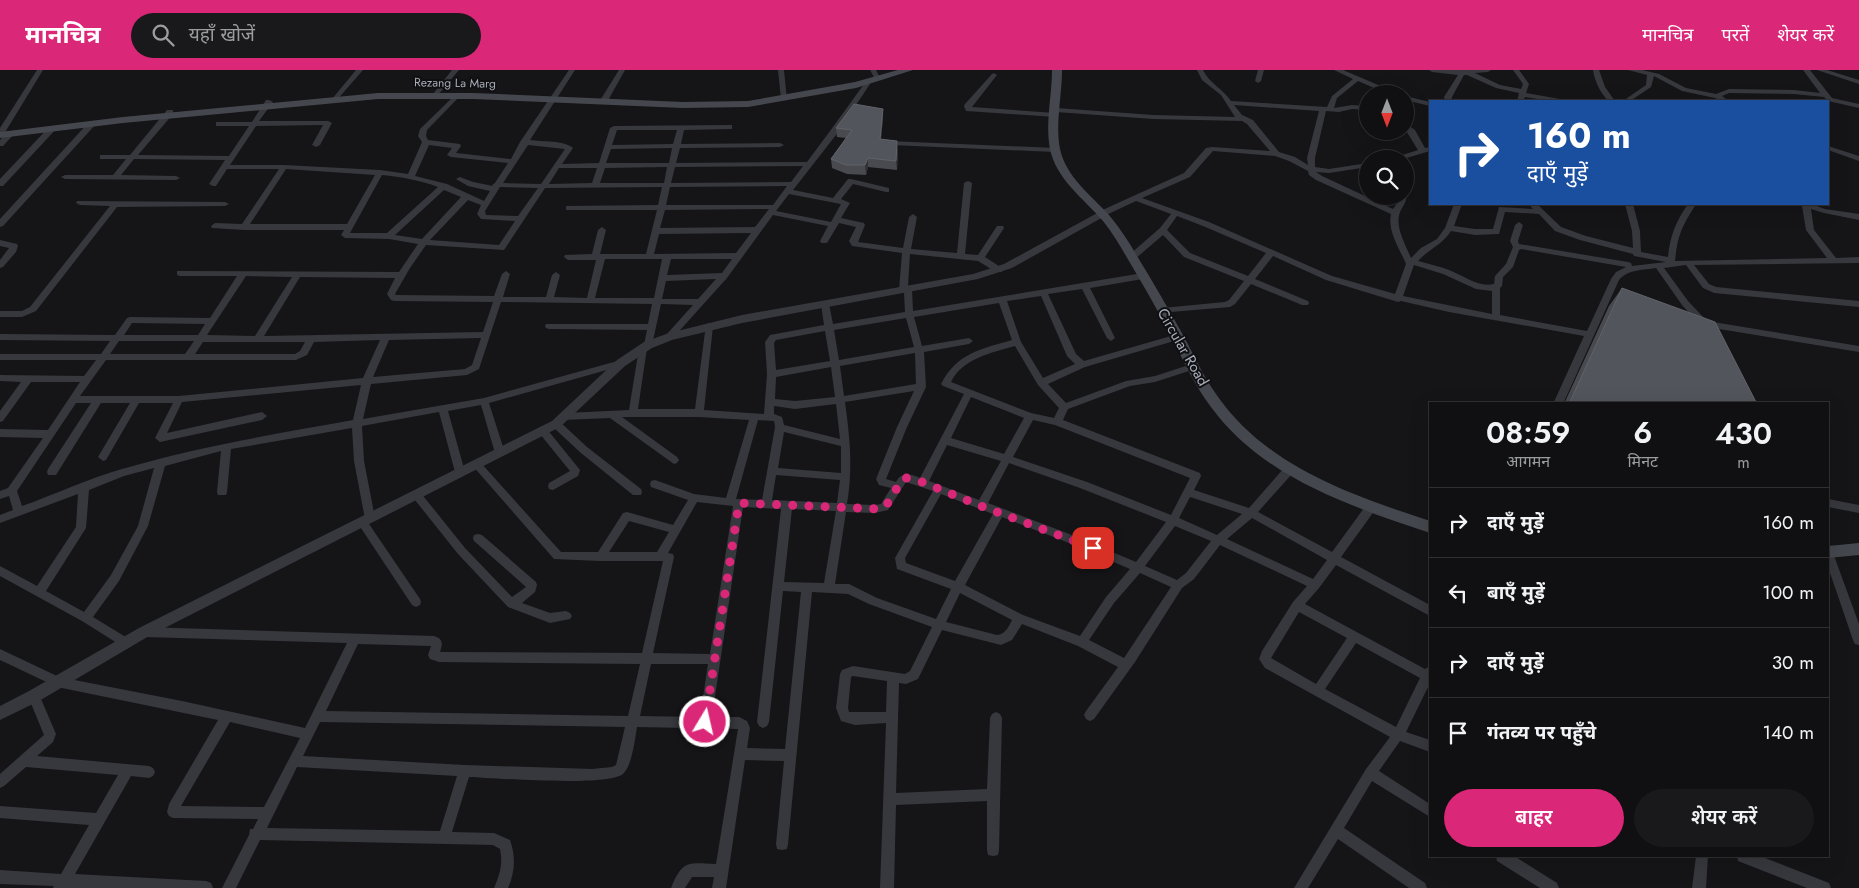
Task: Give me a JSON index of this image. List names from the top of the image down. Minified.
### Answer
{"streets":{"main road":["Rezang La Marg","Circular Road"]},"north":"bottom","page":{"header":"मानचित्र","search":"यहाँ खोजें","nav":["मानचित्र","परतें","शेयर करें"],"turn":["160 m","दाएँ मुड़ें"],"eta":["08:59","आगमन","6","मिनट","430","m"],"list":[{"name":"दाएँ मुड़ें","value":"160 m"},{"name":"बाएँ मुड़ें","value":"100 m"},{"name":"दाएँ मुड़ें","value":"30 m"},{"name":"गंतव्य पर पहुँचे","value":"140 m"}],"buttons":["बाहर","शेयर करें"]}}
